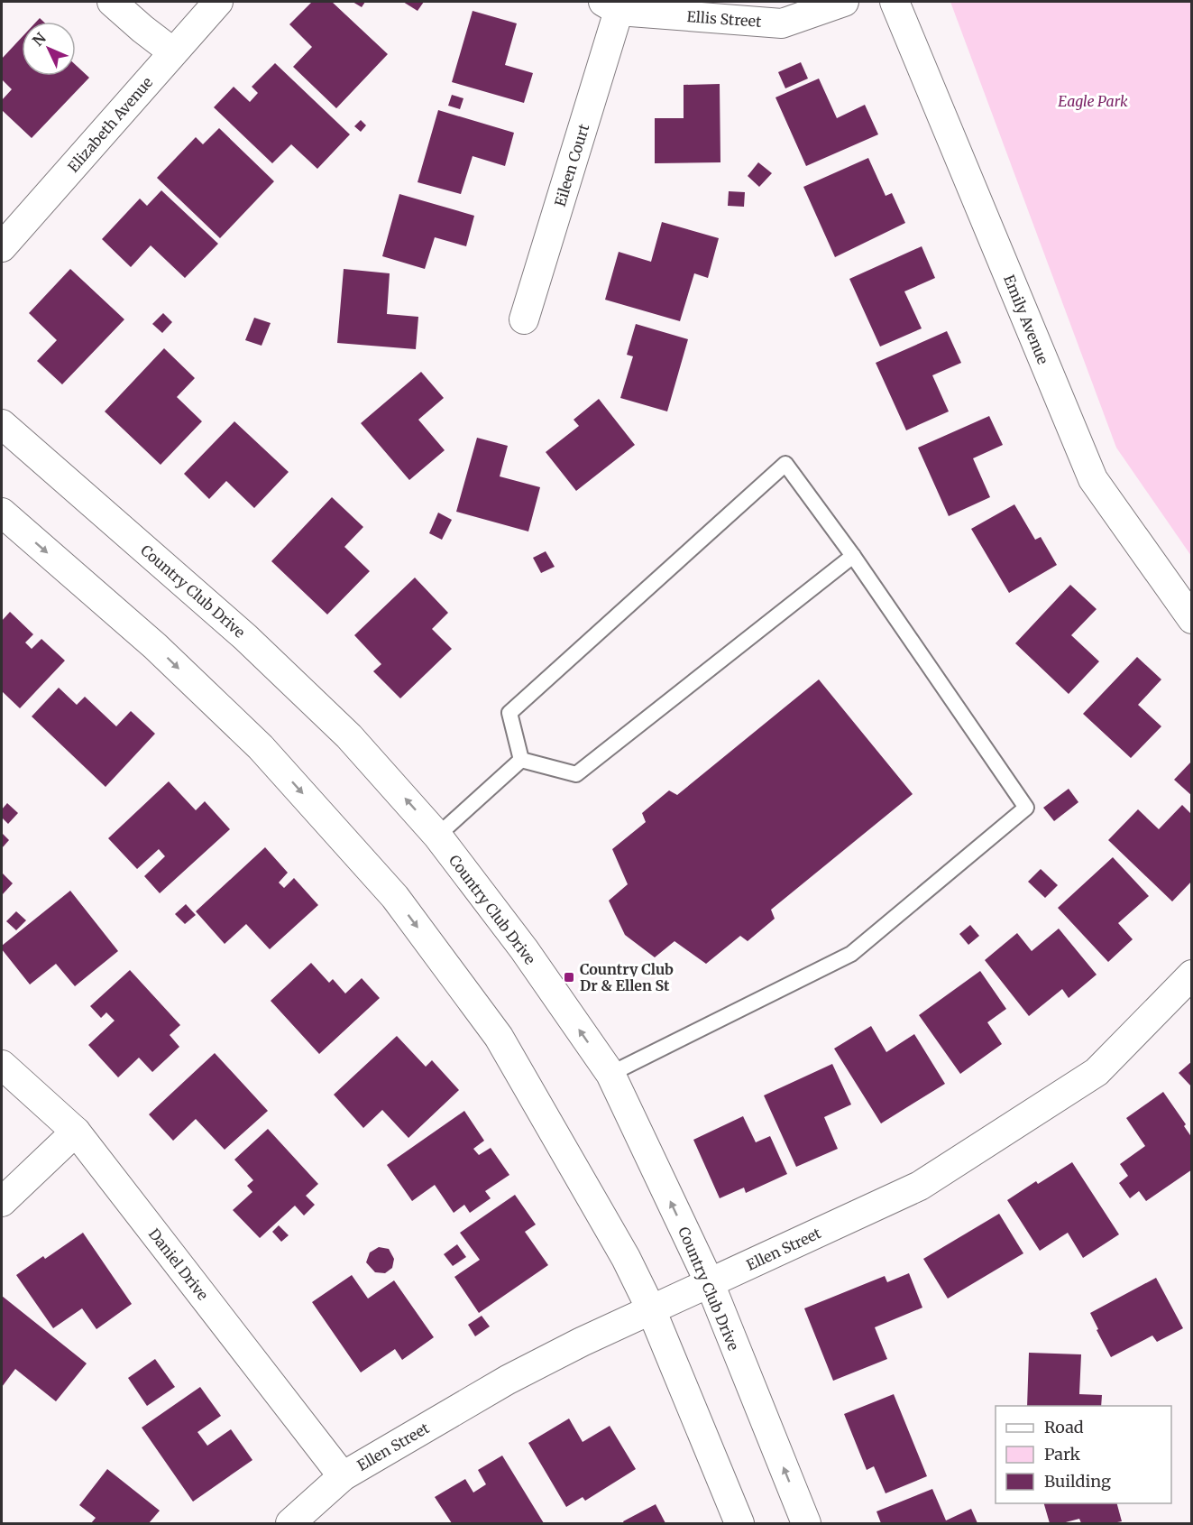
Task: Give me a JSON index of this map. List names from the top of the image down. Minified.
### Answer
{"streets":{"street":["Ellis Street","Elizabeth Avenue","Eileen Court","Emily Avenue","Country Club Drive","Ellen Street","Daniel Drive"]},"crossings":[["Ellis Street","Eileen Court"],["Country Club Drive","Ellen Street"],["Ellen Street","Daniel Drive"]],"parks":["Eagle Park"],"places":{"transit":["Country Club Dr & Ellen St"]},"legend":["Road","Park","Building"],"north":"top left"}
